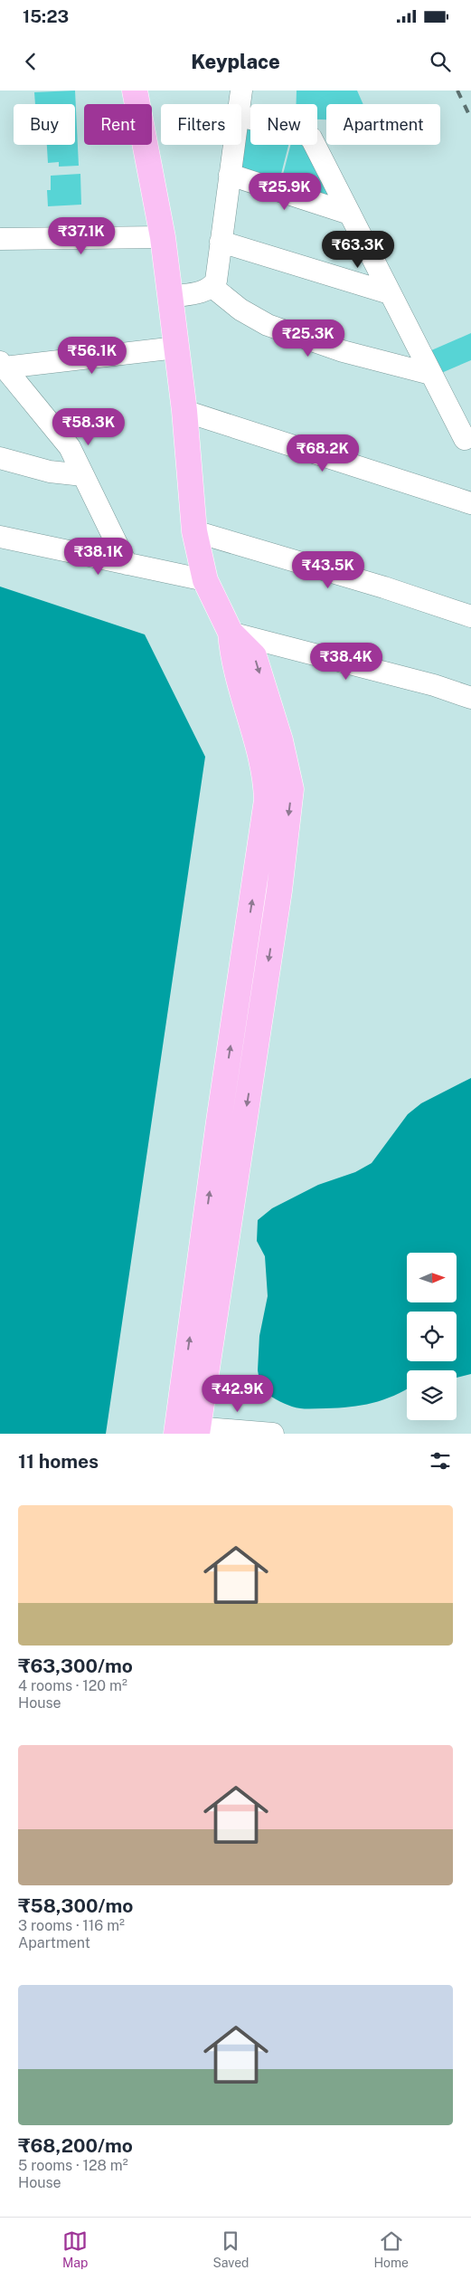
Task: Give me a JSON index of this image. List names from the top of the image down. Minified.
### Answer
{"north":"right","page":{"status":"15:23","header":"Keyplace","chip":["Buy","Rent","Filters","New","Apartment"],"price":["₹25.9K","₹37.1K","₹63.3K","₹25.3K","₹56.1K","₹58.3K","₹68.2K","₹38.1K","₹43.5K","₹38.4K","₹42.9K"],"heading":"11 homes","list":[{"name":"₹63,300/mo","note":"4 rooms · 120 m² · House"},{"name":"₹58,300/mo","note":"3 rooms · 116 m² · Apartment"},{"name":"₹68,200/mo","note":"5 rooms · 128 m² · House"}],"tabs":["Map","Saved","Home"]}}
